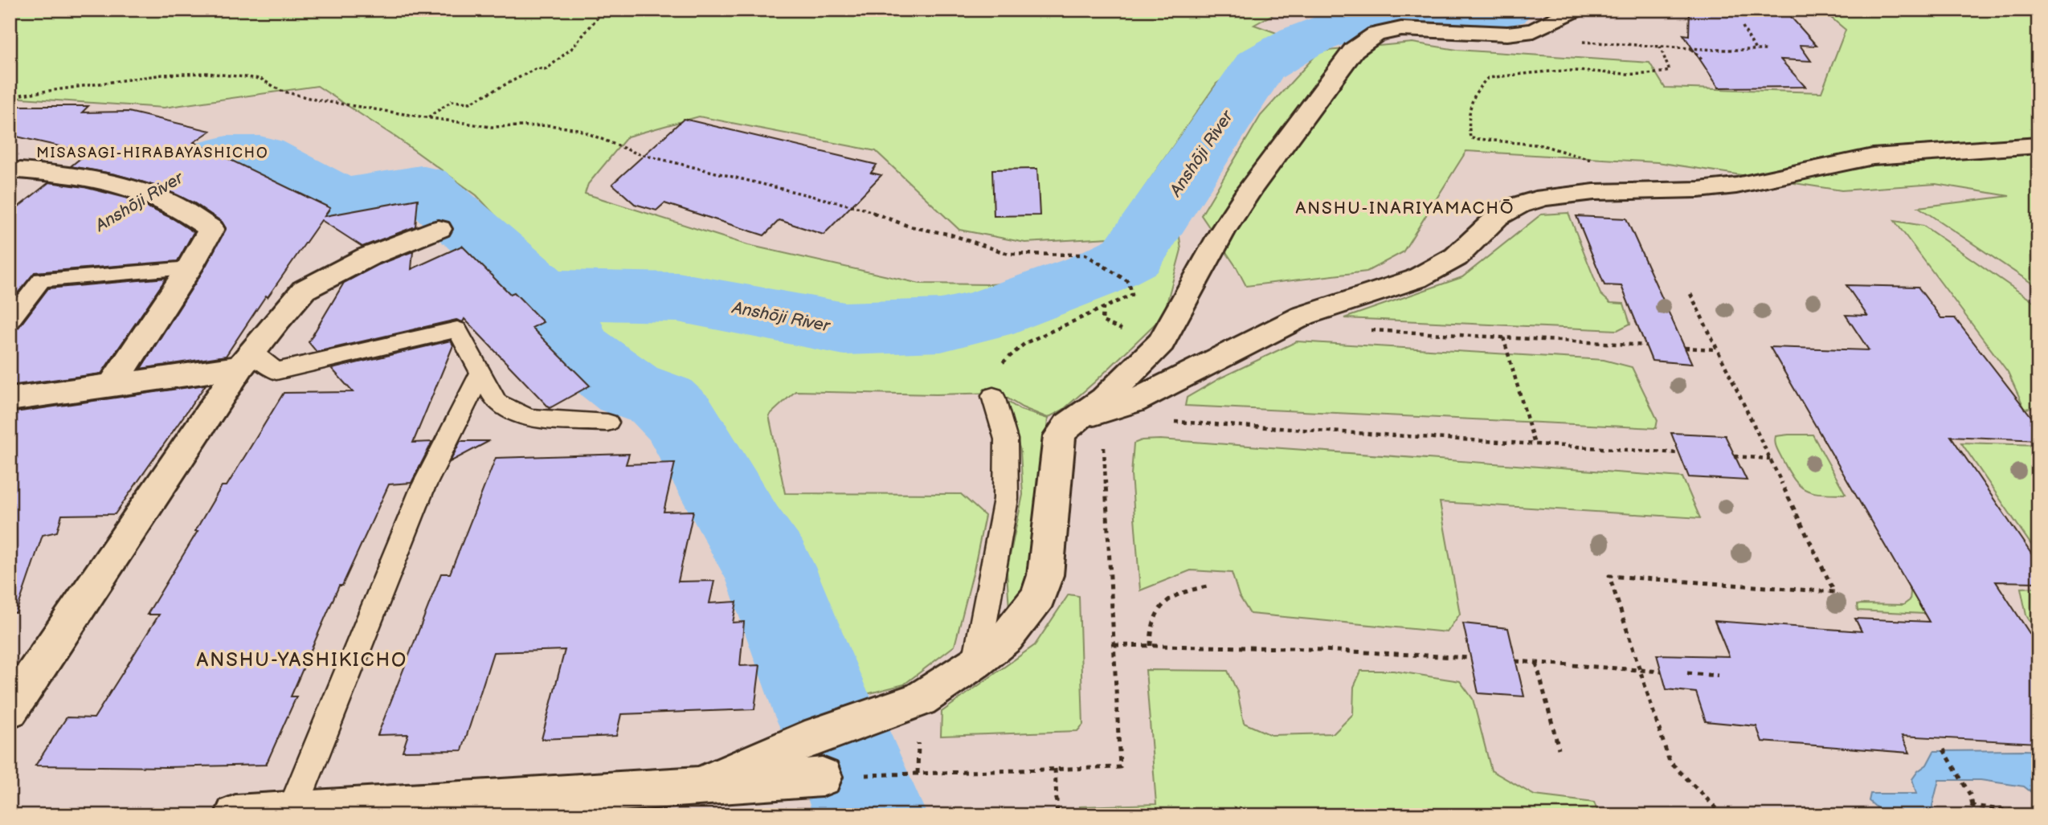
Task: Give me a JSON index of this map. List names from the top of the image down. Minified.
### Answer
{"districts":["MISASAGI-HIRABAYASHICHO","ANSHU-INARIYAMACHŌ","ANSHU-YASHIKICHO"],"water":["Anshōji River"]}
